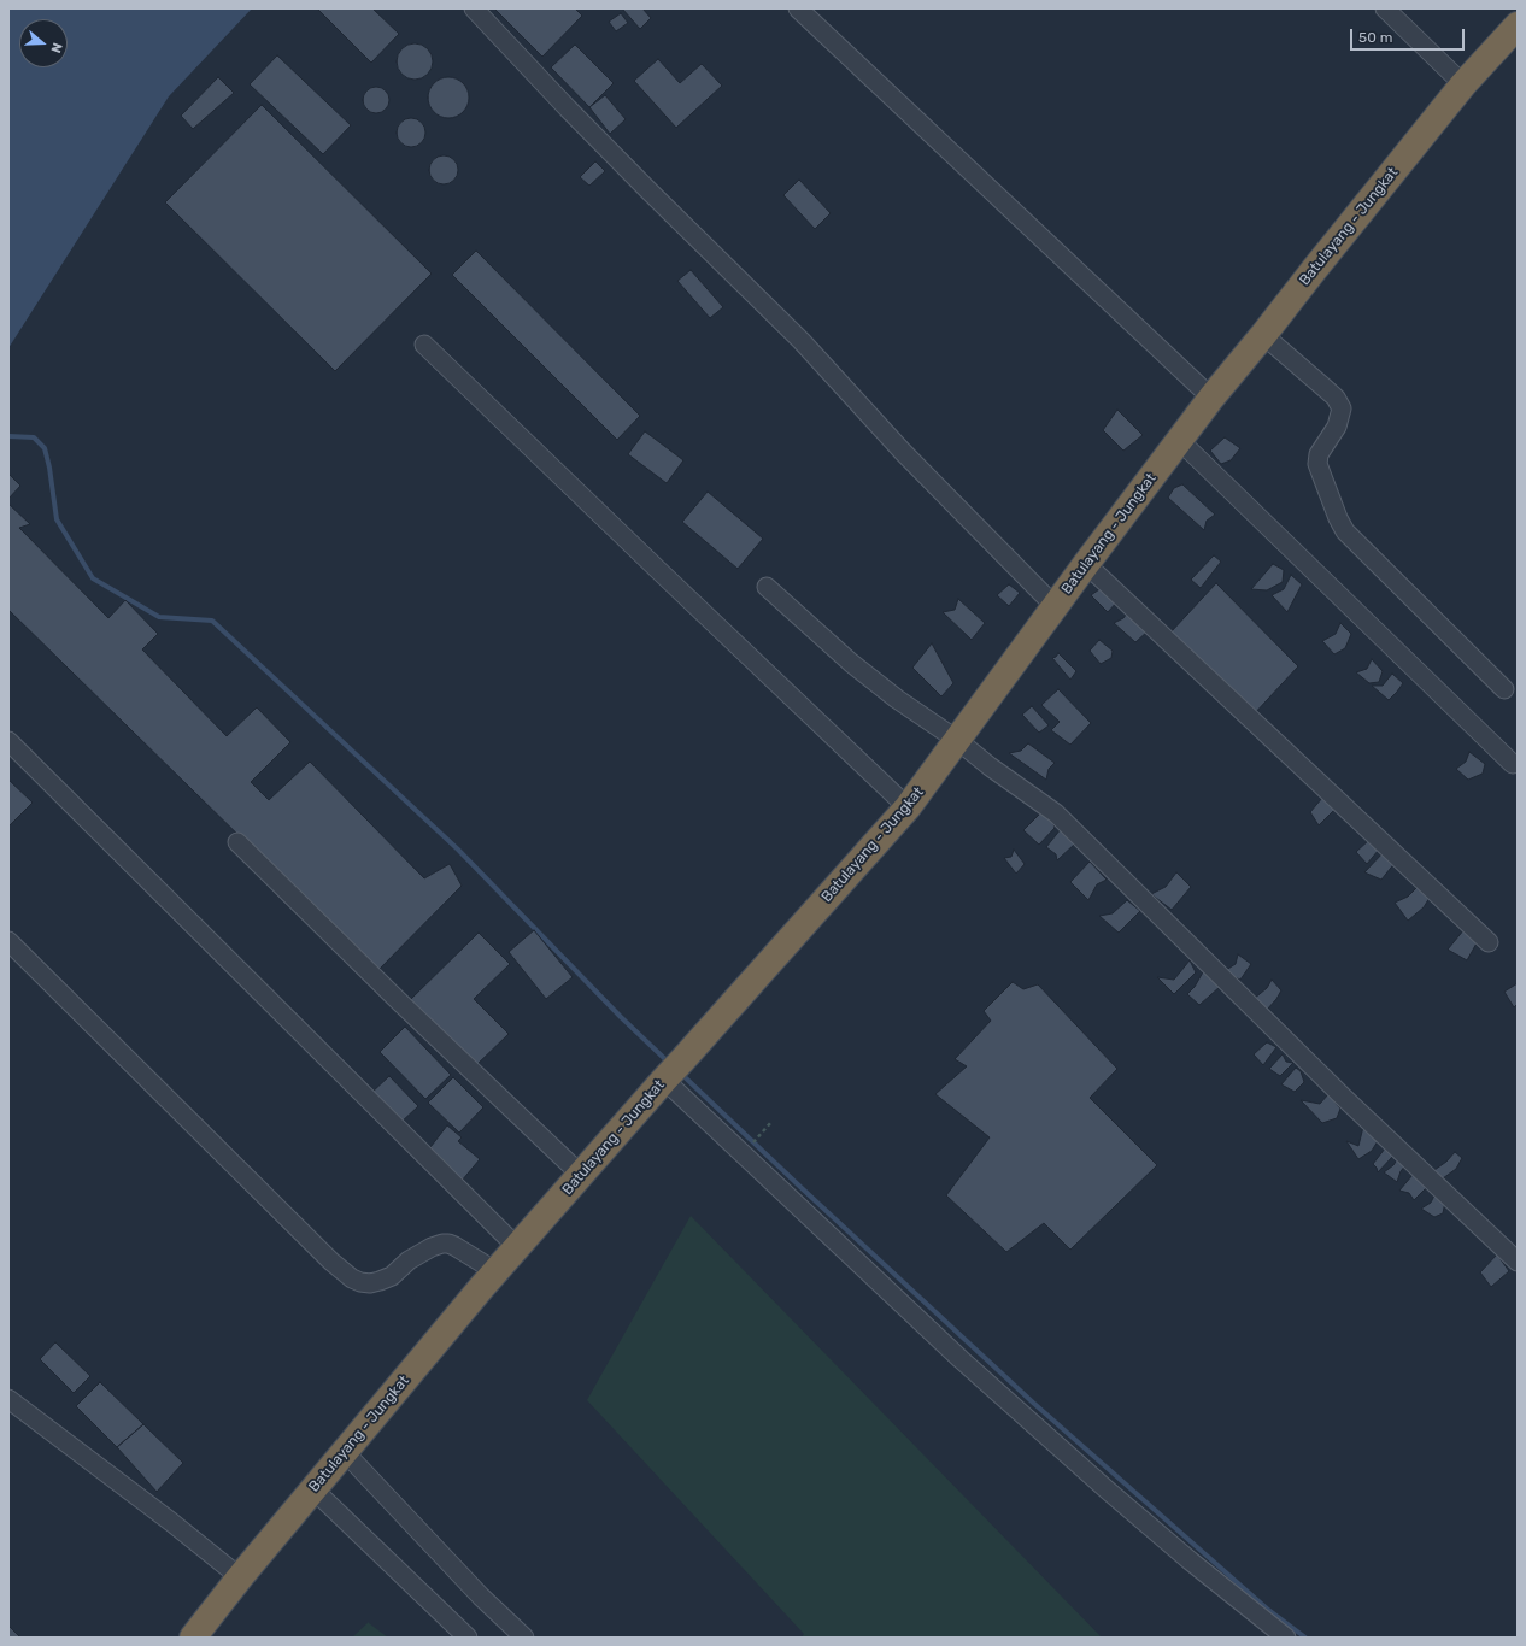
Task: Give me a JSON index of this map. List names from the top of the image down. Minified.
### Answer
{"streets":{"highway":["Batulayang - Jungkat"]},"scale_bar":"50 m","north":"right"}
